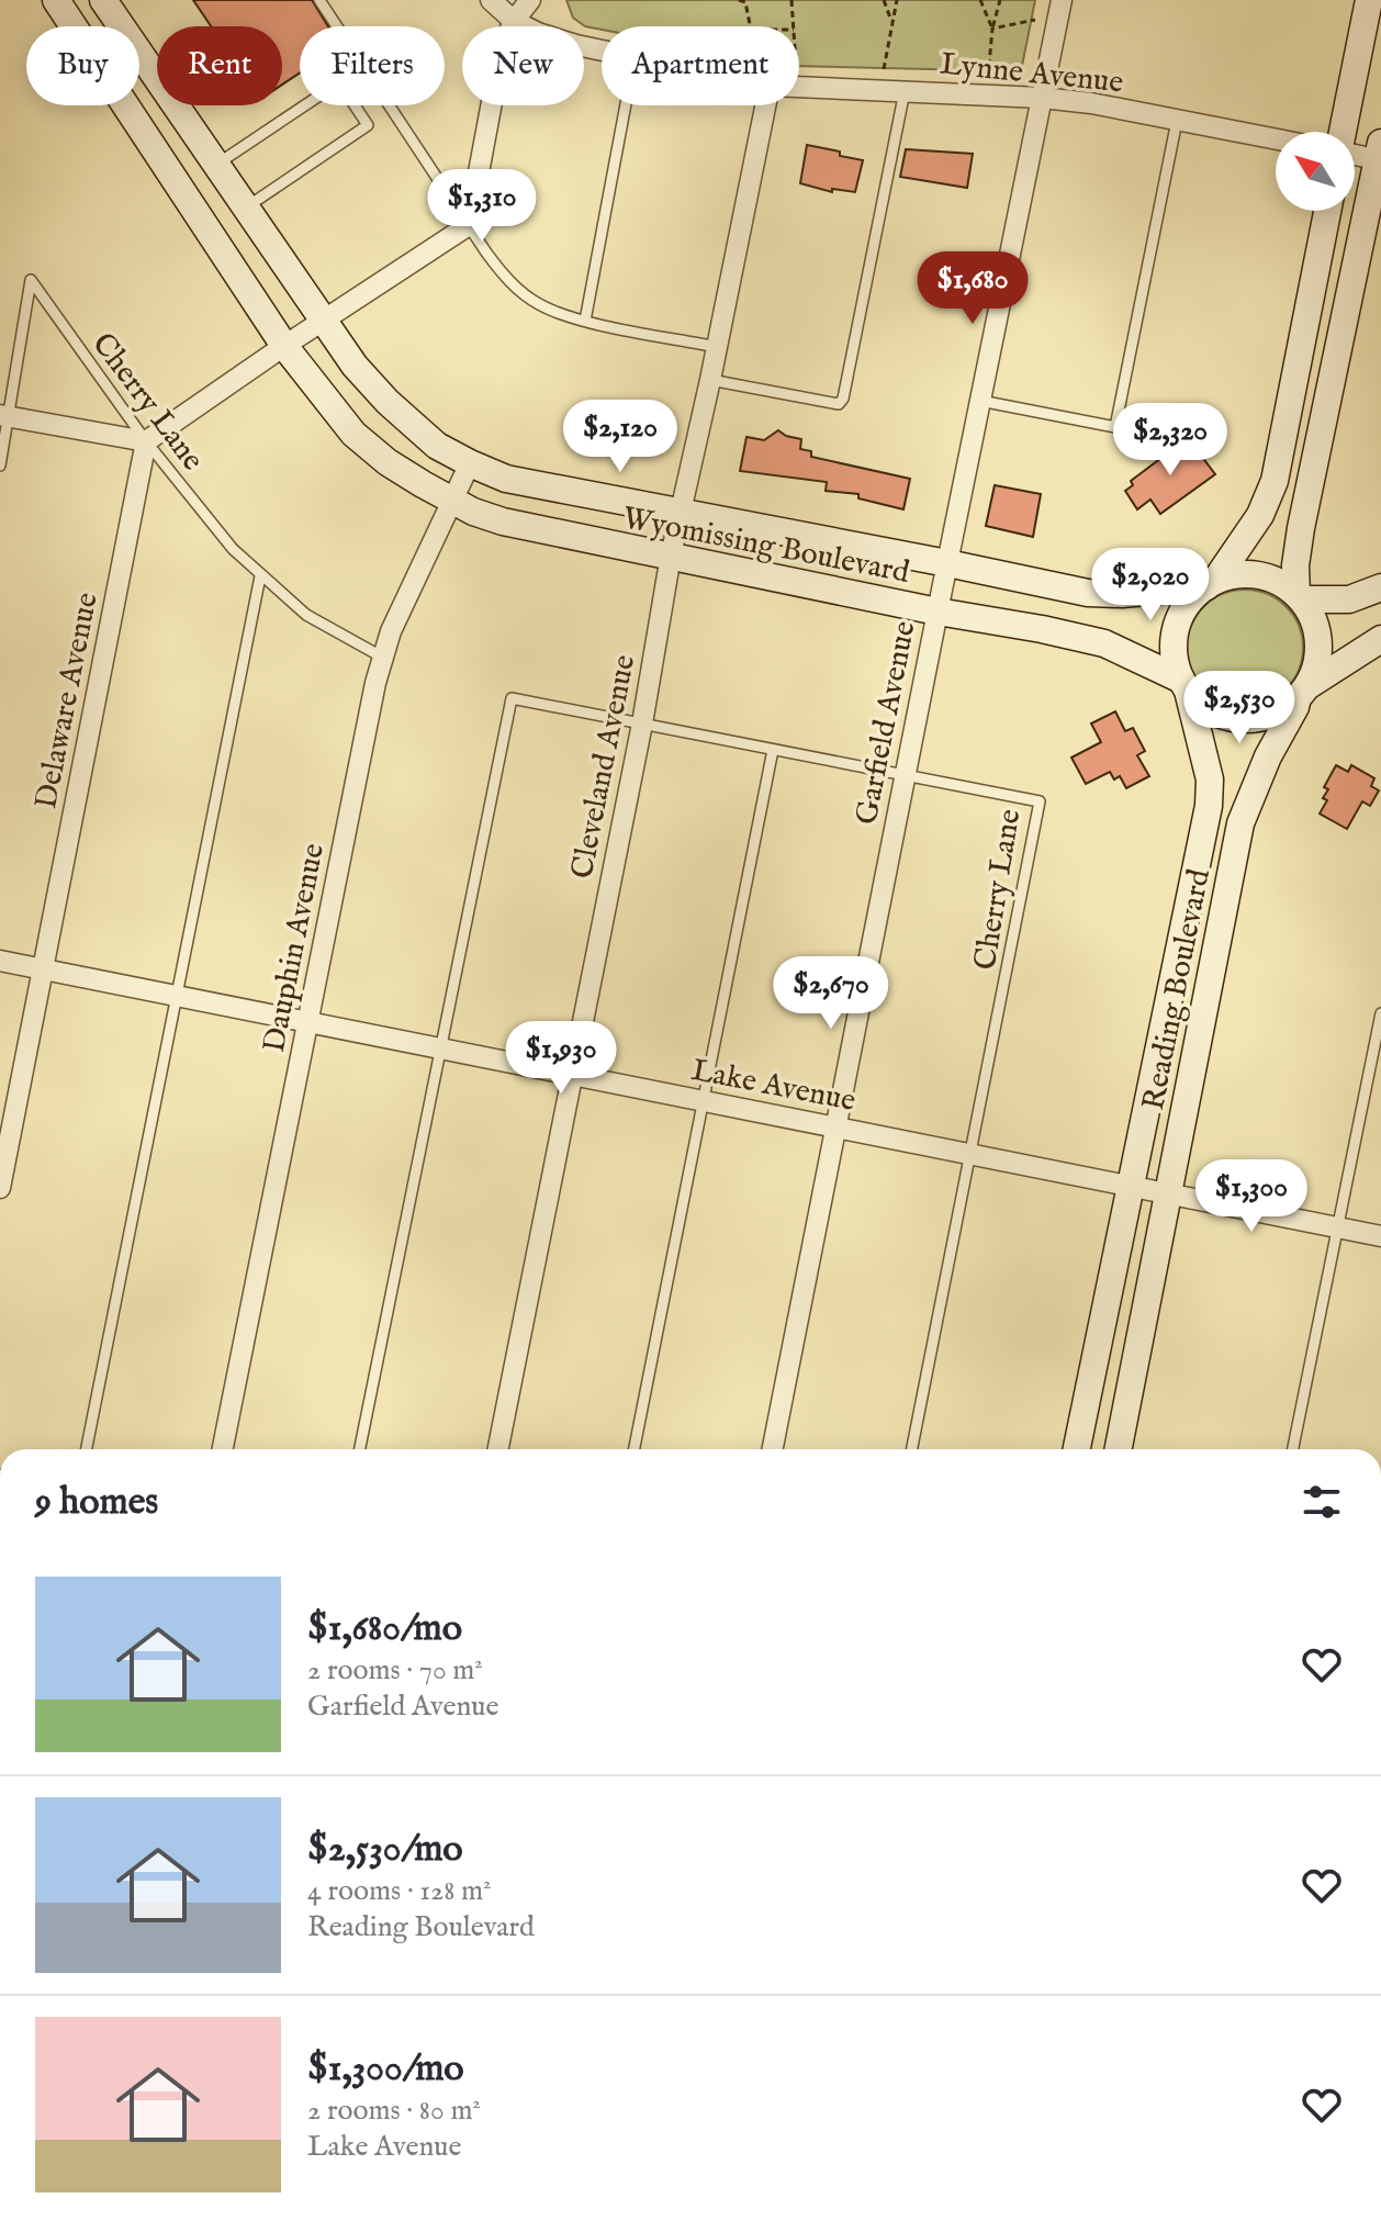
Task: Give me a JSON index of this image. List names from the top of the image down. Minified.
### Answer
{"streets":{"main road":["Wyomissing Boulevard","Reading Boulevard"],"street":["Lynne Avenue","Delaware Avenue","Garfield Avenue","Cleveland Avenue","Dauphin Avenue","Lake Avenue"],"lane":["Cherry Lane"]},"crossings":[["Lynne Avenue","Garfield Avenue"],["Cherry Lane","Delaware Avenue"],["Cherry Lane","Garfield Avenue"],["Cherry Lane","Cleveland Avenue"],["Cherry Lane","Dauphin Avenue"],["Cherry Lane","Lake Avenue"],["Wyomissing Boulevard","Garfield Avenue"],["Wyomissing Boulevard","Cleveland Avenue"],["Wyomissing Boulevard","Dauphin Avenue"],["Wyomissing Boulevard","Reading Boulevard"],["Delaware Avenue","Lake Avenue"],["Garfield Avenue","Lake Avenue"],["Cleveland Avenue","Lake Avenue"],["Dauphin Avenue","Lake Avenue"],["Reading Boulevard","Lake Avenue"]],"north":"top left","page":{"chip":["Buy","Rent","Filters","New","Apartment"],"price":["$1,310","$1,680","$2,120","$2,320","$2,020","$2,530","$2,670","$1,930","$1,300"],"heading":"9 homes","list":[{"name":"$1,680/mo","note":"2 rooms · 70 m² · Garfield Avenue"},{"name":"$2,530/mo","note":"4 rooms · 128 m² · Reading Boulevard"},{"name":"$1,300/mo","note":"2 rooms · 80 m² · Lake Avenue"}]}}
